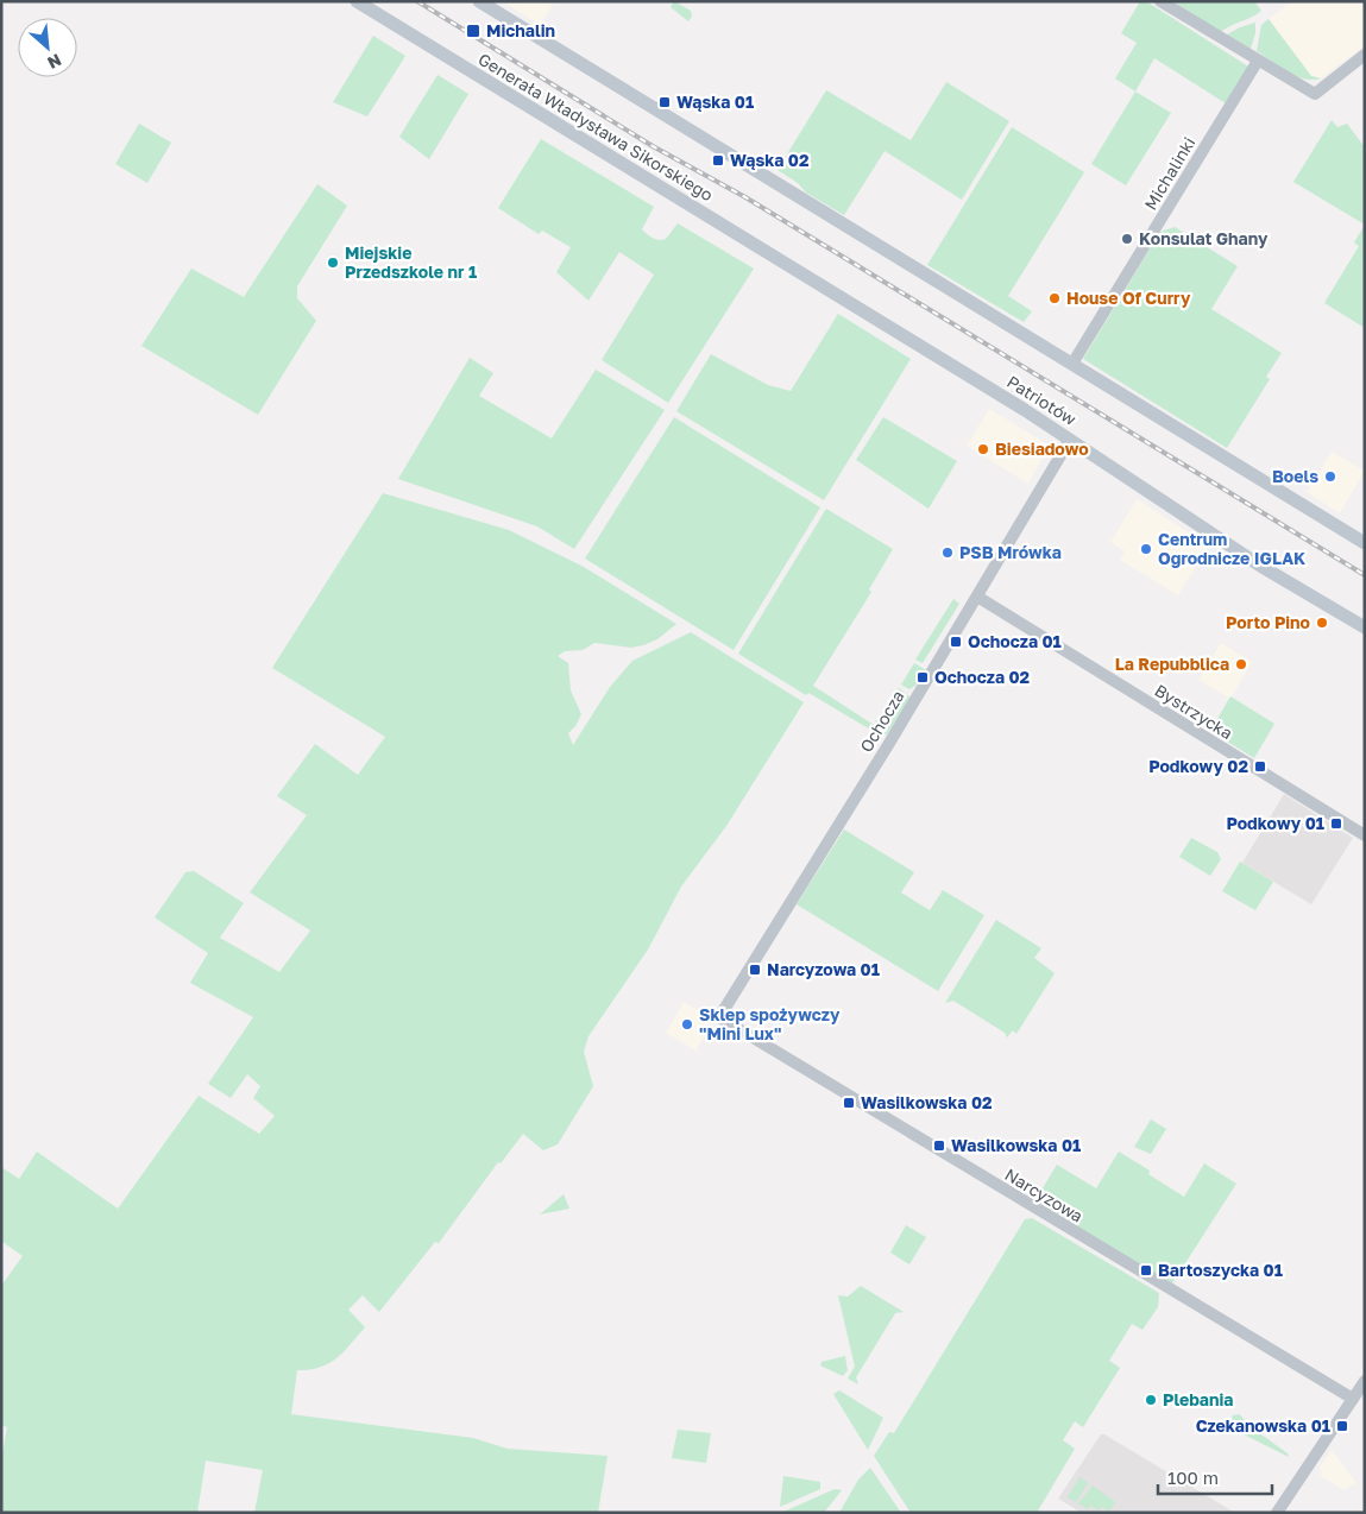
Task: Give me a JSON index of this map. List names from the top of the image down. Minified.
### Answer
{"streets":{"main road":["Generała Władysława Sikorskiego","Patriotów"],"street":["Michalinki","Bystrzycka","Ochocza","Narcyzowa"]},"crossings":[["Generała Władysława Sikorskiego","Patriotów"],["Patriotów","Ochocza"],["Bystrzycka","Ochocza"],["Ochocza","Narcyzowa"]],"places":{"transit":["Michalin","Wąska 01","Wąska 02","Ochocza 01","Ochocza 02","Podkowy 02","Podkowy 01","Narcyzowa 01","Wasilkowska 02","Wasilkowska 01","Bartoszycka 01","Czekanowska 01"],"other":["Konsulat Ghany","Miejskie Przedszkole nr 1","House Of Curry","Biesiadowo","Boels","Centrum Ogrodnicze IGLAK","PSB Mrówka","Porto Pino","La Repubblica","Sklep spożywczy \"Mini Lux\"","Plebania"]},"scale_bar":"100 m","north":"bottom right"}
